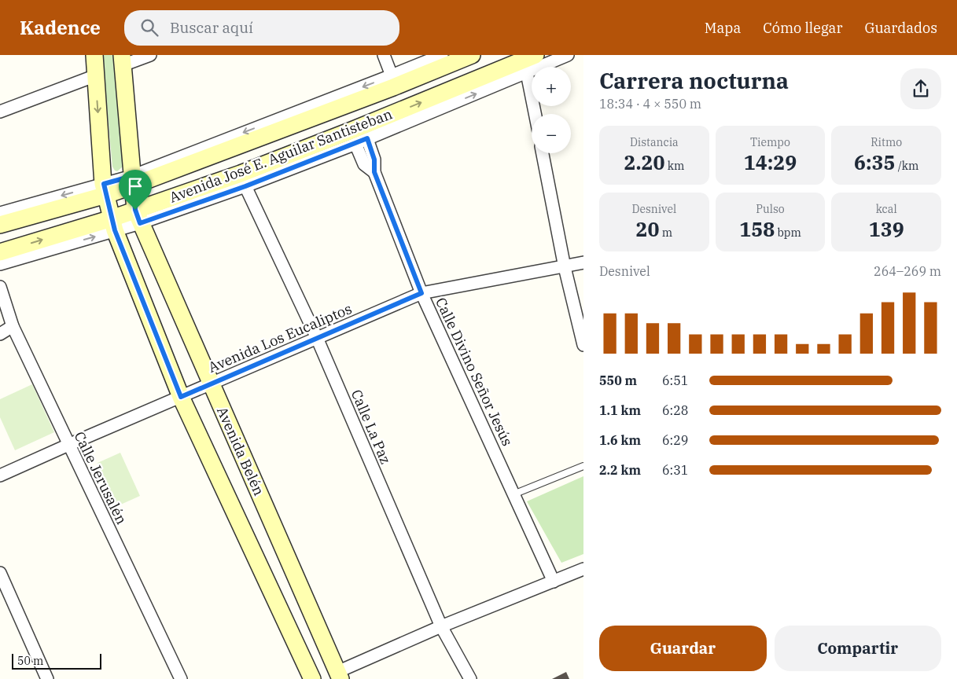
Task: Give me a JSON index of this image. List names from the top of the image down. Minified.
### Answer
{"streets":{"street":["Avenida José E. Aguilar Santisteban","Avenida Los Eucaliptos","Calle Divino Señor Jesús","Calle La Paz","Avenida Belén","Calle Jerusalén"]},"crossings":[["Avenida José E. Aguilar Santisteban","Calle Divino Señor Jesús"],["Avenida José E. Aguilar Santisteban","Calle La Paz"],["Avenida José E. Aguilar Santisteban","Avenida Belén"],["Avenida Los Eucaliptos","Calle Divino Señor Jesús"],["Avenida Los Eucaliptos","Calle La Paz"],["Avenida Los Eucaliptos","Avenida Belén"],["Avenida Los Eucaliptos","Calle Jerusalén"]],"scale_bar":"50 m","page":{"header":"Kadence","search":"Buscar aquí","nav":["Mapa","Cómo llegar","Guardados"],"heading":["Carrera nocturna","18:34 · 4 × 550 m"],"map_buttons":["+","−"],"stats":[["Distancia","2.20 km"],["Tiempo","14:29"],["Ritmo","6:35 /km"],["Desnivel","20 m"],["Pulso","158 bpm"],["kcal","139"]],"chart":["Desnivel","264–269 m"],"list":[{"name":"550 m","note":"6:51"},{"name":"1.1 km","note":"6:28"},{"name":"1.6 km","note":"6:29"},{"name":"2.2 km","note":"6:31"}],"buttons":["Guardar","Compartir"],"scale":"50 m"}}
